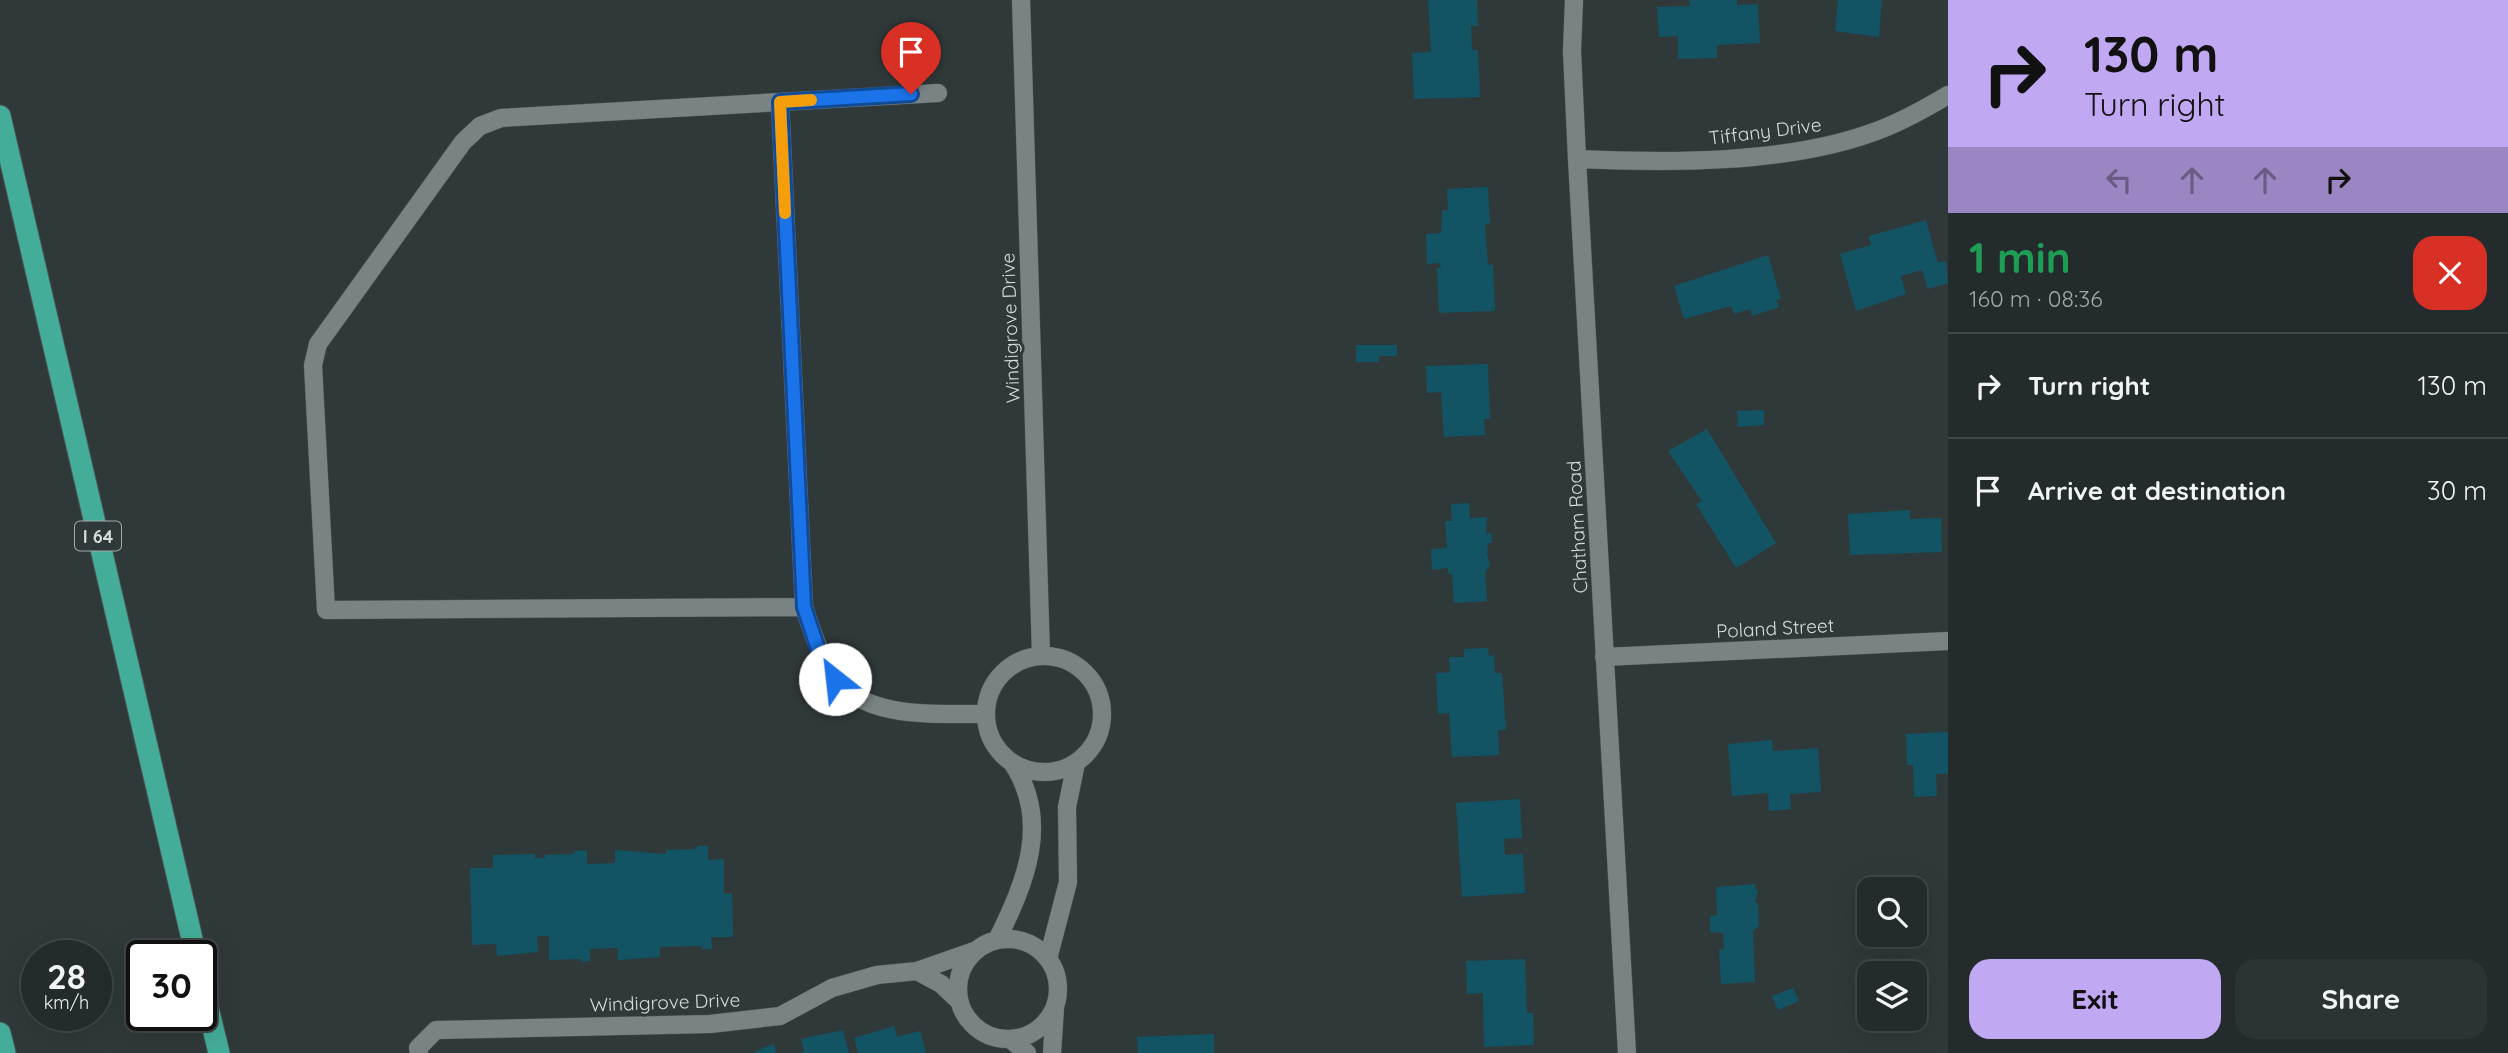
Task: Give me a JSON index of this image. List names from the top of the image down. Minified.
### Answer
{"streets":{"highway":["I 64"],"street":["Tiffany Drive","Windigrove Drive","Chatham Road","Poland Street"]},"crossings":[["Tiffany Drive","Chatham Road"],["Chatham Road","Poland Street"]],"page":{"turn":["130 m","Turn right"],"heading":["1 min","160 m · 08:36"],"list":[{"name":"Turn right","value":"130 m"},{"name":"Arrive at destination","value":"30 m"}],"speed":"28 km/h","limit":"30","buttons":["Exit","Share"]}}
